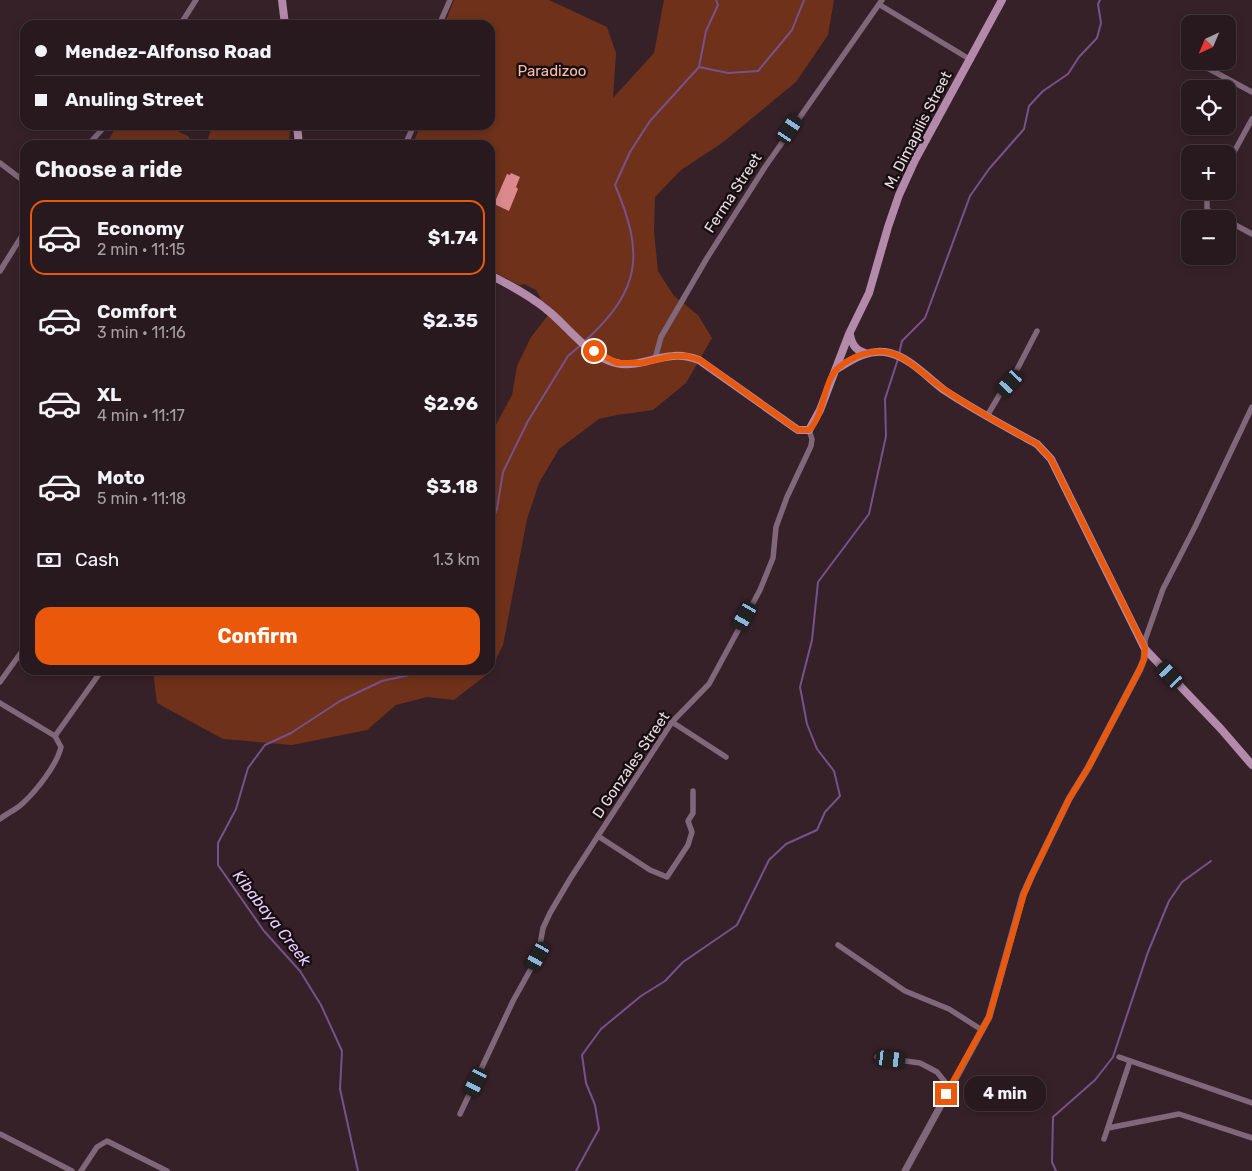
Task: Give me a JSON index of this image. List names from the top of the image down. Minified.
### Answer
{"streets":{"main road":["M. Dimapilis Street"],"street":["Ferma Street","D Gonzales Street"]},"crossings":[["M. Dimapilis Street","D Gonzales Street"]],"water":["Kibabaya Creek"],"parks":["Paradizoo"],"north":"bottom left","page":{"map_buttons":["+","−"],"banner":["Mendez-Alfonso Road","Anuling Street"],"heading":"Choose a ride","list":[{"name":"Economy","note":"2 min · 11:15","value":"$1.74"},{"name":"Comfort","note":"3 min · 11:16","value":"$2.35"},{"name":"XL","note":"4 min · 11:17","value":"$2.96"},{"name":"Moto","note":"5 min · 11:18","value":"$3.18"}],"pay":["Cash","1.3 km"],"buttons":"Confirm","bubble":"4 min"}}
